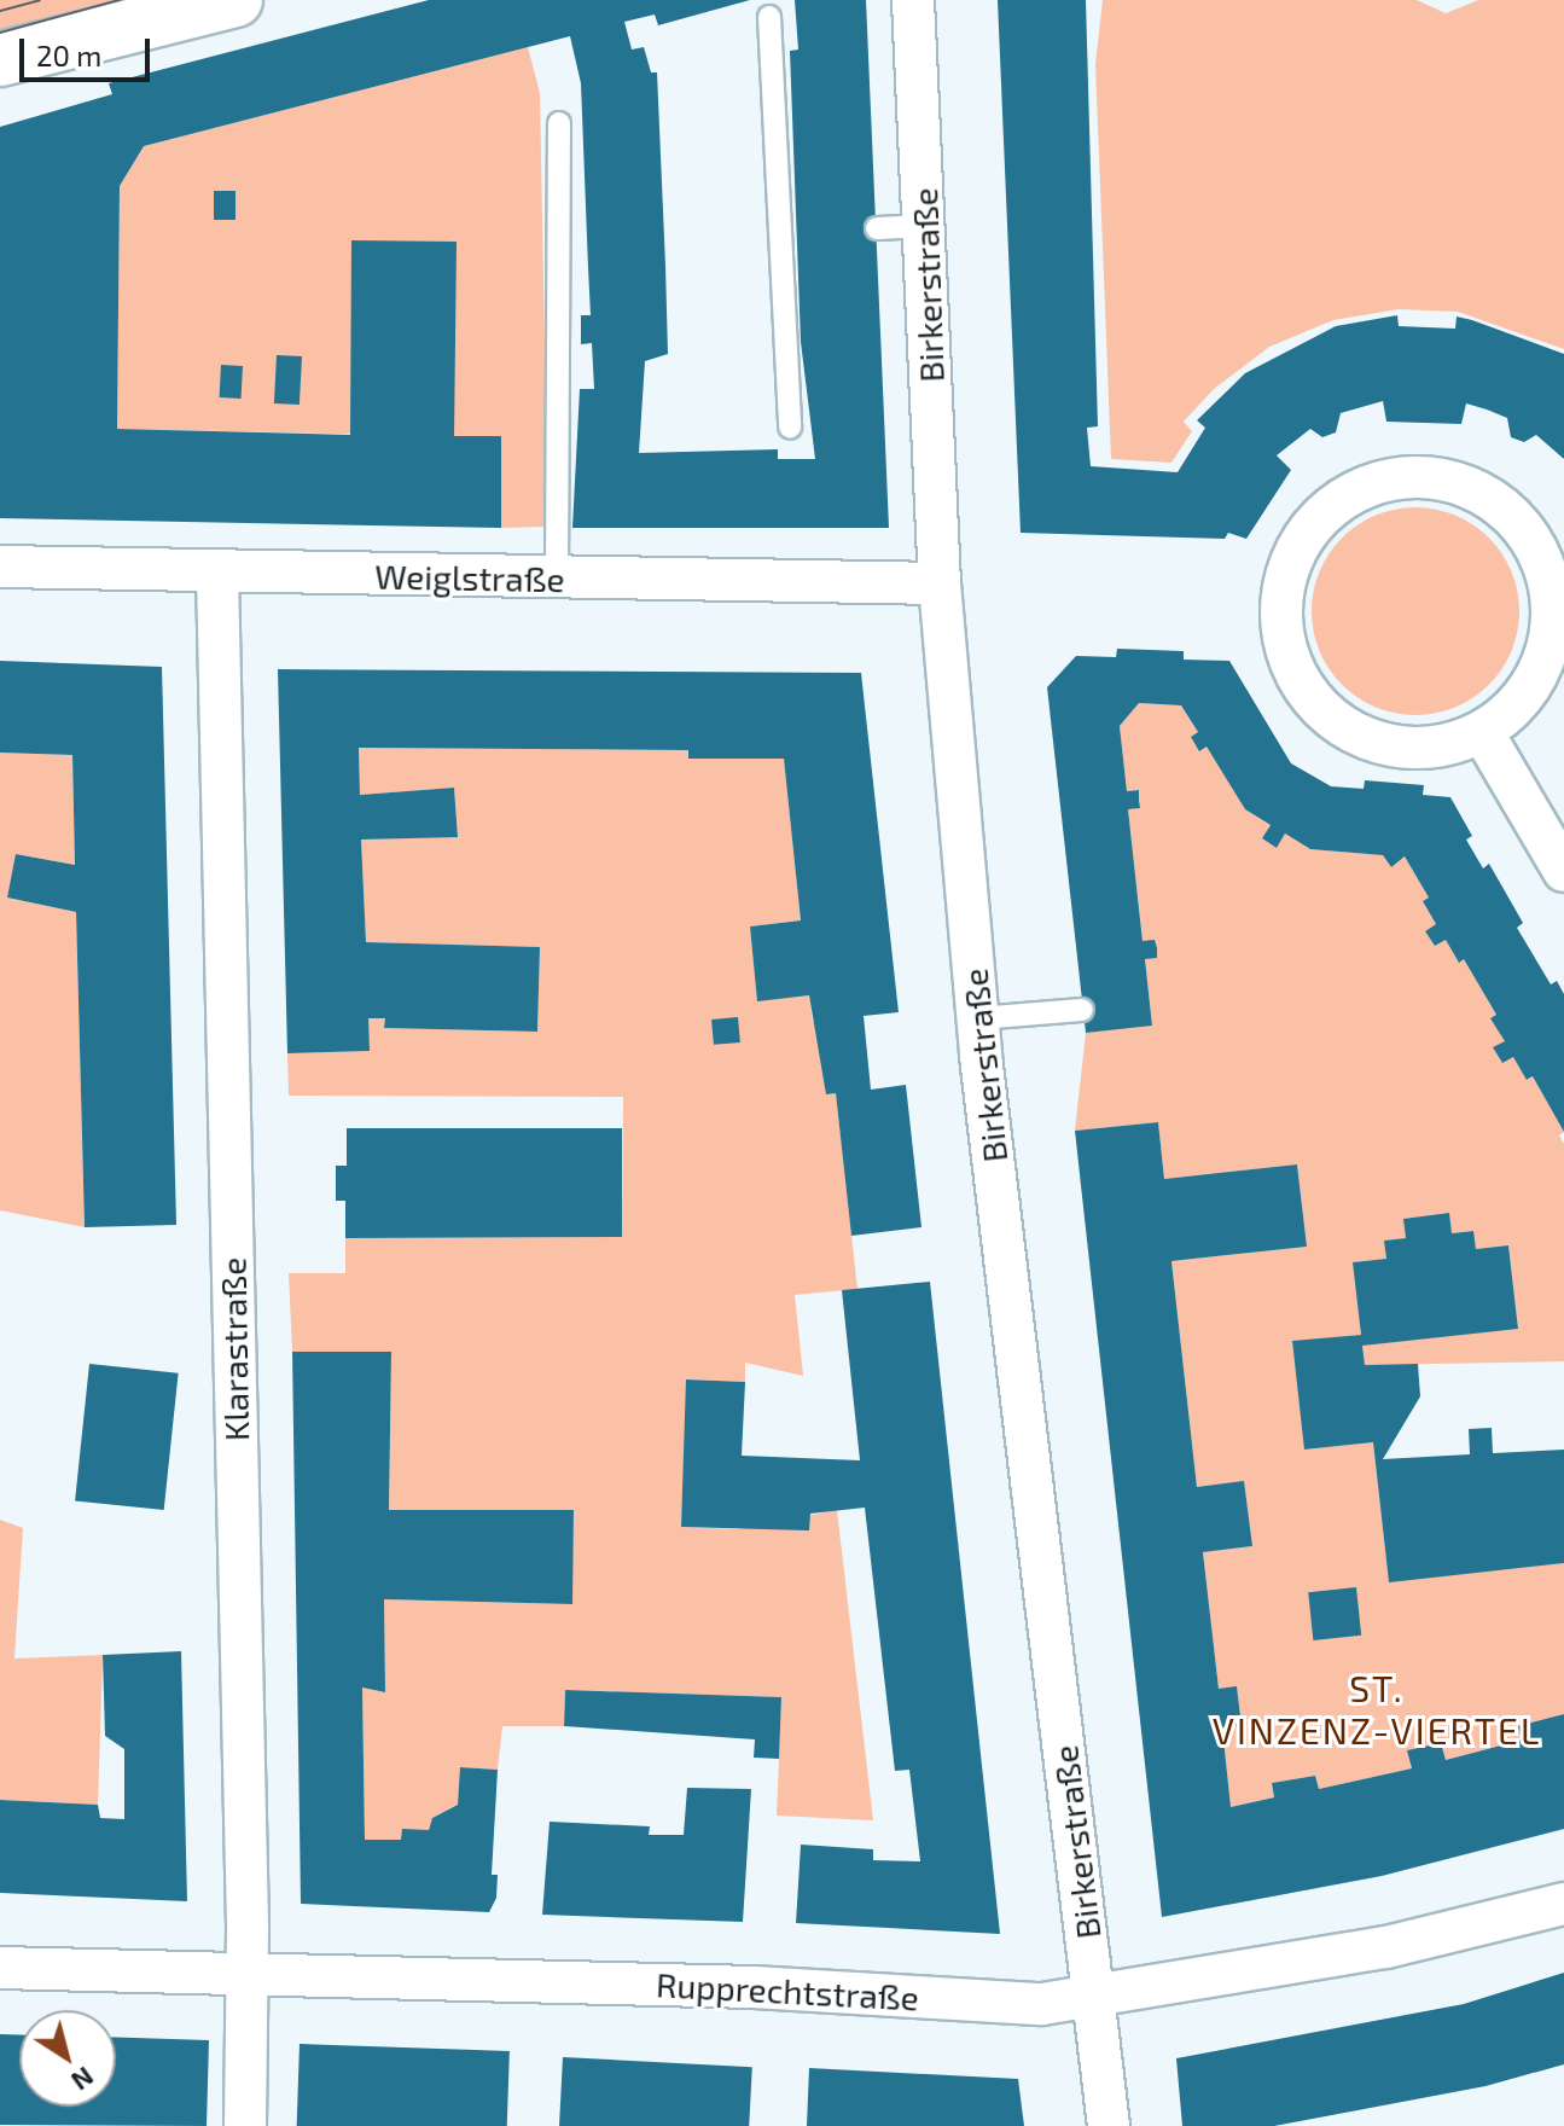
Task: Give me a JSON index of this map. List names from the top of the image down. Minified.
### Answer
{"streets":{"street":["Birkerstraße","Weiglstraße","Klarastraße","Rupprechtstraße"]},"crossings":[["Birkerstraße","Weiglstraße"],["Birkerstraße","Rupprechtstraße"],["Weiglstraße","Klarastraße"],["Klarastraße","Rupprechtstraße"]],"districts":["ST. VINZENZ-VIERTEL"],"scale_bar":"20 m","north":"bottom right"}
